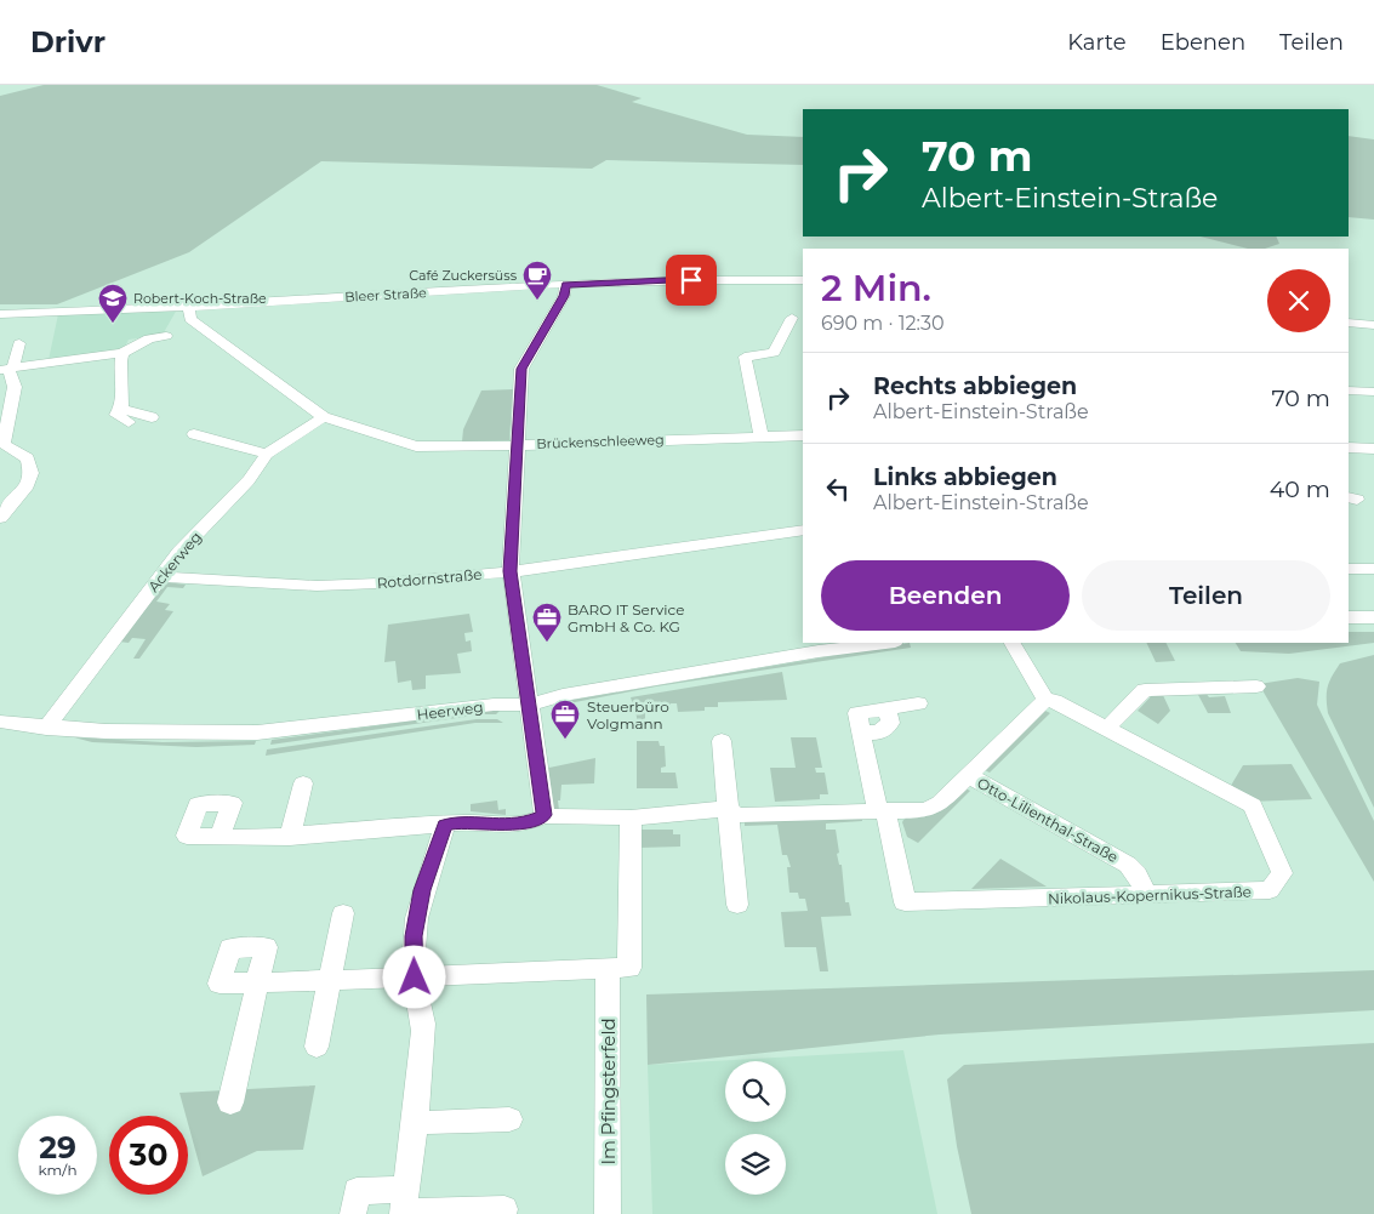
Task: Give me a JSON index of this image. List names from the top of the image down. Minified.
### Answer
{"streets":{"street":["Bleer Straße","Brückenschleeweg","Ackerweg","Rotdornstraße","Heerweg","Otto-Lilienthal-Straße","Nikolaus-Kopernikus-Straße","Im Pfingsterfeld"]},"crossings":[["Bleer Straße","Brückenschleeweg"],["Brückenschleeweg","Ackerweg"],["Ackerweg","Rotdornstraße"],["Ackerweg","Heerweg"],["Otto-Lilienthal-Straße","Nikolaus-Kopernikus-Straße"]],"places":{"cafe":["Café Zuckersüss"],"school or university":["Robert-Koch-Straße"],"office":["BARO IT Service GmbH & Co. KG","Steuerbüro Volgmann"]},"page":{"header":"Drivr","nav":["Karte","Ebenen","Teilen"],"turn":["70 m","Albert-Einstein-Straße"],"heading":["2 Min.","690 m · 12:30"],"list":[{"name":"Rechts abbiegen","note":"Albert-Einstein-Straße","value":"70 m"},{"name":"Links abbiegen","note":"Albert-Einstein-Straße","value":"40 m"}],"buttons":["Beenden","Teilen"],"speed":"29 km/h","limit":"30"}}
